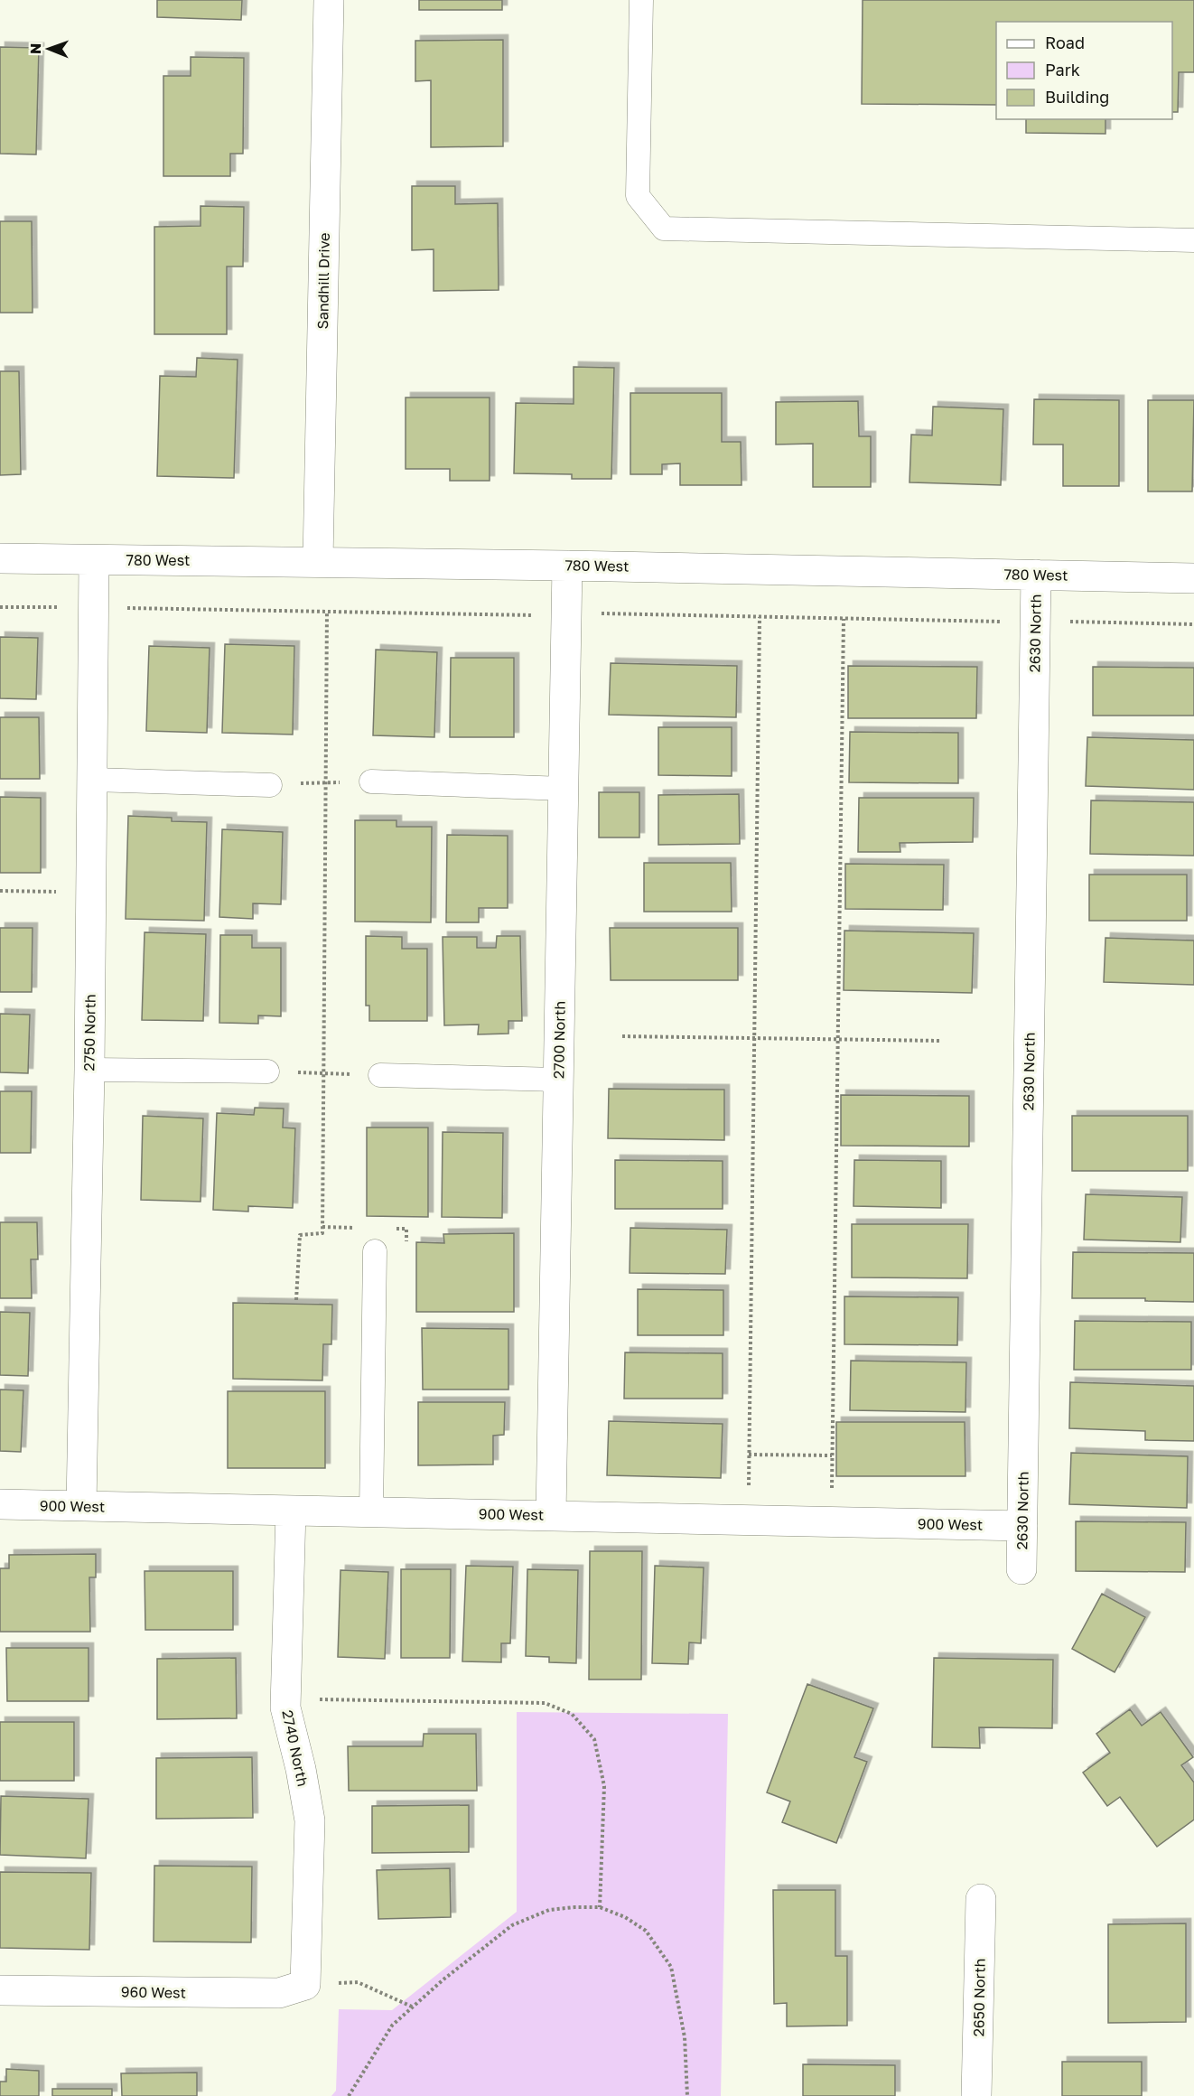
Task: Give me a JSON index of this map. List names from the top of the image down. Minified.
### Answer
{"streets":{"street":["Sandhill Drive","780 West","2630 North","2750 North","2700 North","900 West","2740 North","960 West","2650 North"]},"crossings":[["Sandhill Drive","780 West"],["780 West","2630 North"],["780 West","2750 North"],["780 West","2700 North"],["2630 North","900 West"],["2750 North","900 West"],["2700 North","900 West"],["900 West","2740 North"],["2740 North","960 West"]],"legend":["Road","Park","Building"],"north":"left"}
